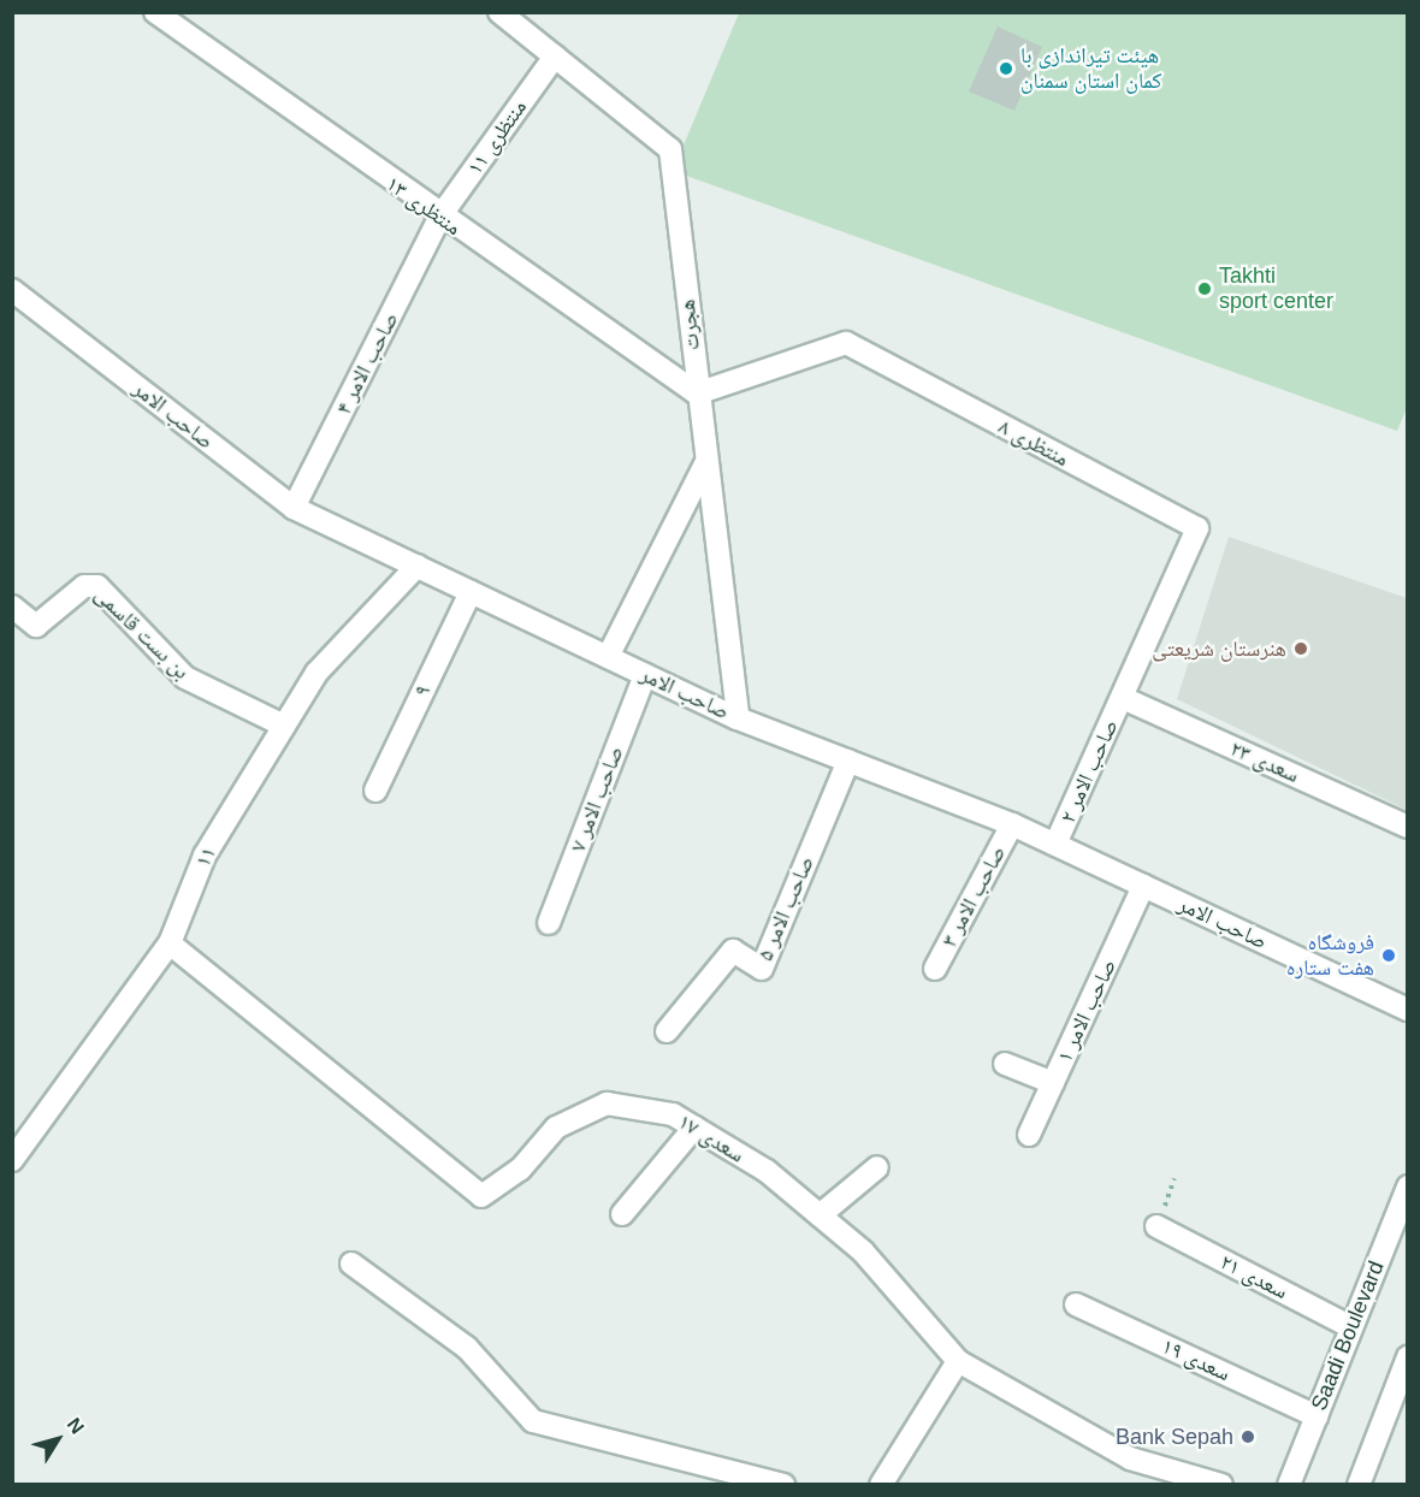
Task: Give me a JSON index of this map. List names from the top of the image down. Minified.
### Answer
{"streets":{"street":["منتظری ۱۱","منتظری ۱۳","هجرت","صاحب الامر ۴","صاحب الامر","منتظری ۸","بن بست قاسمی","۹","سعدی ۲۳","صاحب الامر ۲","صاحب الامر ۷","۱۱","صاحب الامر ۳","صاحب الامر ۵","صاحب الامر ۱","سعدی ۱۷","سعدی ۲۱","Saadi Boulevard","سعدی ۱۹"]},"crossings":[["منتظری ۱۱","منتظری ۱۳"],["منتظری ۱۱","هجرت"],["منتظری ۱۱","صاحب الامر ۴"],["منتظری ۱۳","هجرت"],["منتظری ۱۳","صاحب الامر ۴"],["منتظری ۱۳","منتظری ۸"],["هجرت","صاحب الامر"],["هجرت","منتظری ۸"],["صاحب الامر ۴","صاحب الامر"],["صاحب الامر","۹"],["صاحب الامر","صاحب الامر ۲"],["صاحب الامر","صاحب الامر ۷"],["صاحب الامر","۱۱"],["صاحب الامر","صاحب الامر ۳"],["صاحب الامر","صاحب الامر ۵"],["صاحب الامر","صاحب الامر ۱"],["منتظری ۸","سعدی ۲۳"],["منتظری ۸","صاحب الامر ۲"],["بن بست قاسمی","۱۱"],["سعدی ۲۳","صاحب الامر ۲"],["۱۱","سعدی ۱۷"],["سعدی ۲۱","Saadi Boulevard"],["Saadi Boulevard","سعدی ۱۹"]],"places":["هیئت تیراندازی با کمان استان سمنان","Takhti sport center","هنرستان شریعتی","فروشگاه هفت ستاره","Bank Sepah"],"north":"top right"}
